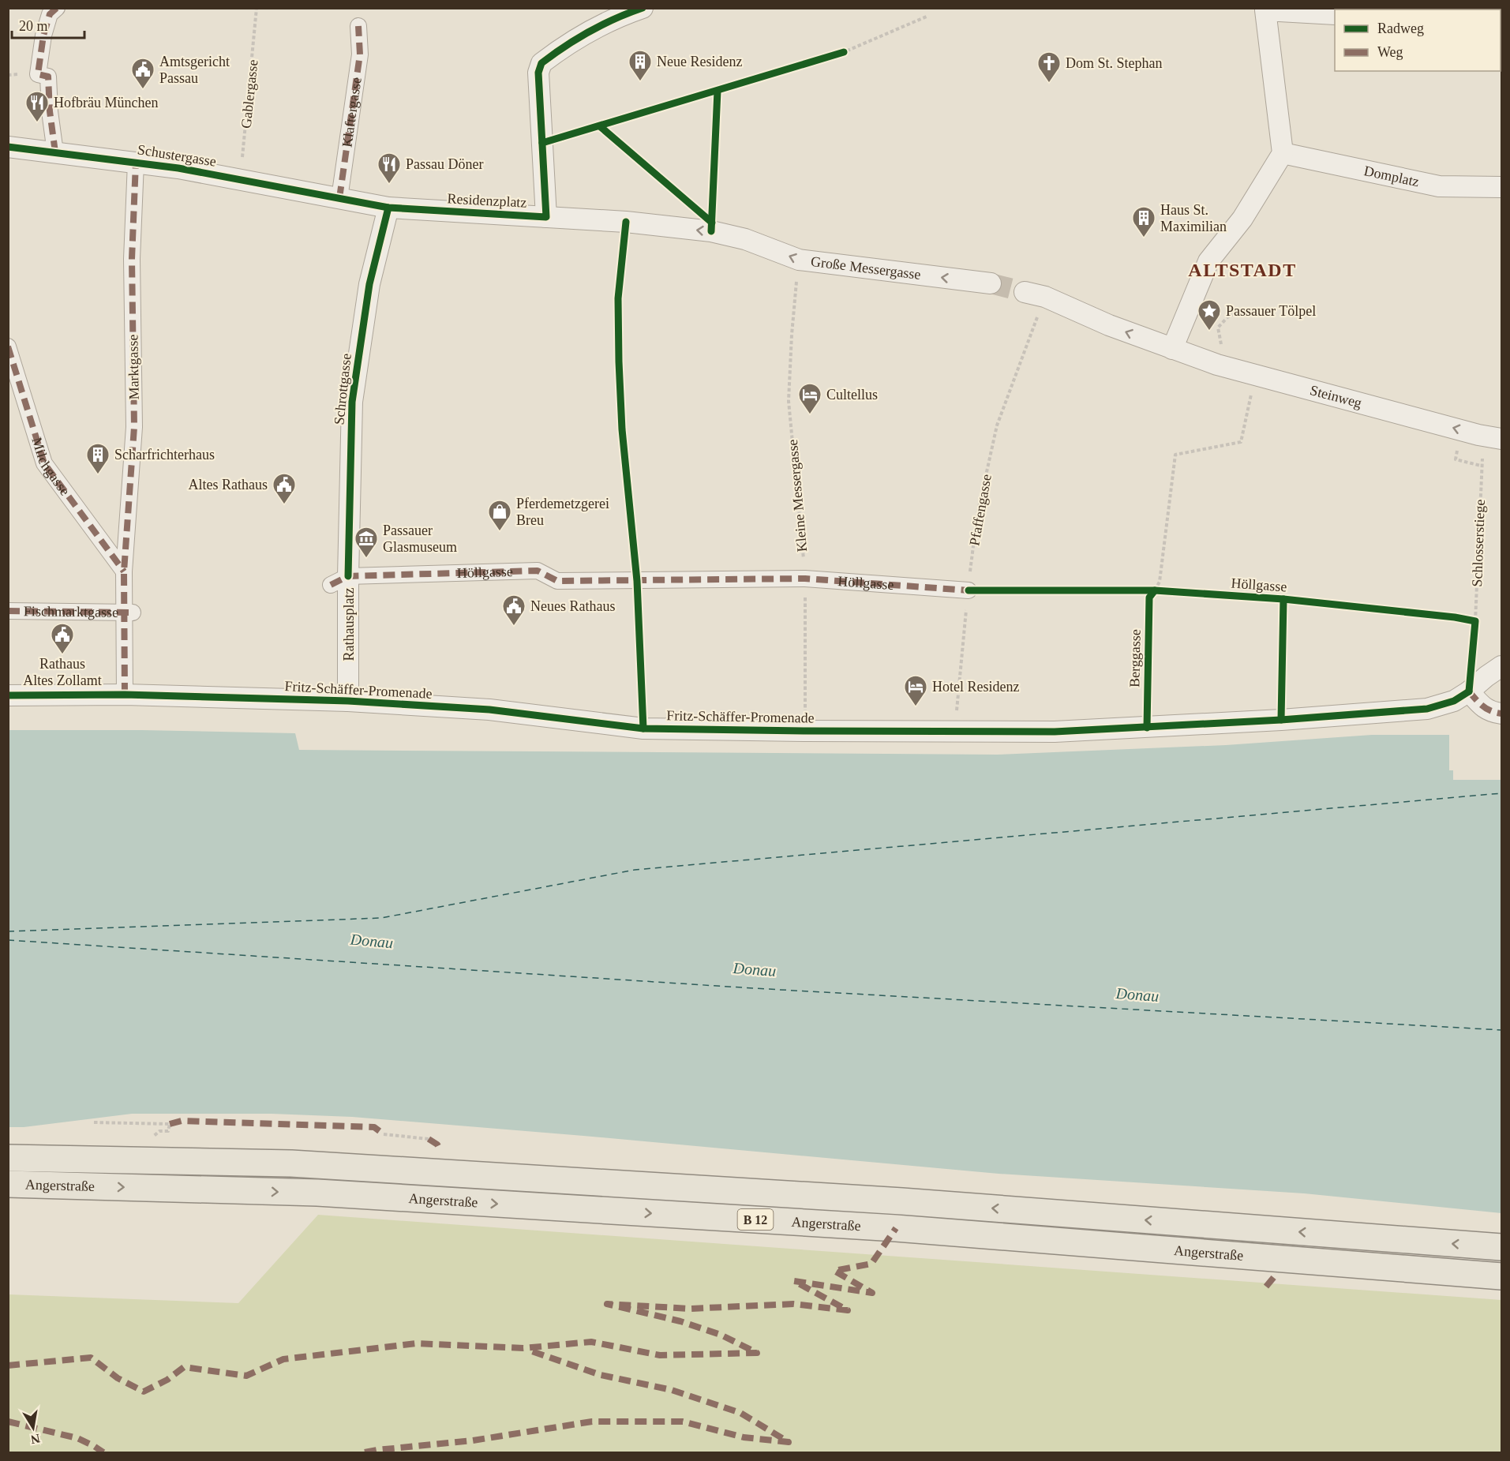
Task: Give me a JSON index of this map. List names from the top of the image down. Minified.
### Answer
{"streets":{"main road":["Angerstraße","B 12"],"street":["Klaftergasse","Schustergasse","Domplatz","Residenzplatz","Große Messergasse","Marktgasse","Schrottgasse","Steinweg","Milchgasse","Höllgasse","Fischmarktgasse","Rathausplatz","Fritz-Schäffer-Promenade"],"path":["Gablergasse","Kleine Messergasse","Pfaffengasse","Schlosserstiege"],"cycle path":["Berggasse"]},"crossings":[["Gablergasse","Schustergasse"],["Klaftergasse","Schustergasse"],["Klaftergasse","Residenzplatz"],["Schustergasse","Residenzplatz"],["Schustergasse","Marktgasse"],["Residenzplatz","Große Messergasse"],["Residenzplatz","Schrottgasse"],["Große Messergasse","Kleine Messergasse"],["Marktgasse","Milchgasse"],["Schrottgasse","Höllgasse"],["Schrottgasse","Rathausplatz"],["Steinweg","Pfaffengasse"],["Kleine Messergasse","Höllgasse"],["Kleine Messergasse","Fritz-Schäffer-Promenade"],["Pfaffengasse","Höllgasse"],["Pfaffengasse","Fritz-Schäffer-Promenade"],["Höllgasse","Rathausplatz"],["Rathausplatz","Fritz-Schäffer-Promenade"]],"one_way":["Große Messergasse","Steinweg"],"districts":["ALTSTADT"],"water":["Donau"],"places":{"building":["Neue Residenz","Haus St. Maximilian","Scharfrichterhaus"],"church":["Dom St. Stephan"],"public building":["Amtsgericht Passau","Altes Rathaus","Neues Rathaus","Rathaus Altes Zollamt"],"restaurant":["Hofbräu München","Passau Döner"],"place":["Passauer Tölpel"],"hotel":["Cultellus","Hotel Residenz"],"shop":["Pferdemetzgerei Breu"],"museum":["Passauer Glasmuseum"]},"legend":["Radweg","Weg"],"scale_bar":"20 m","north":"bottom"}
